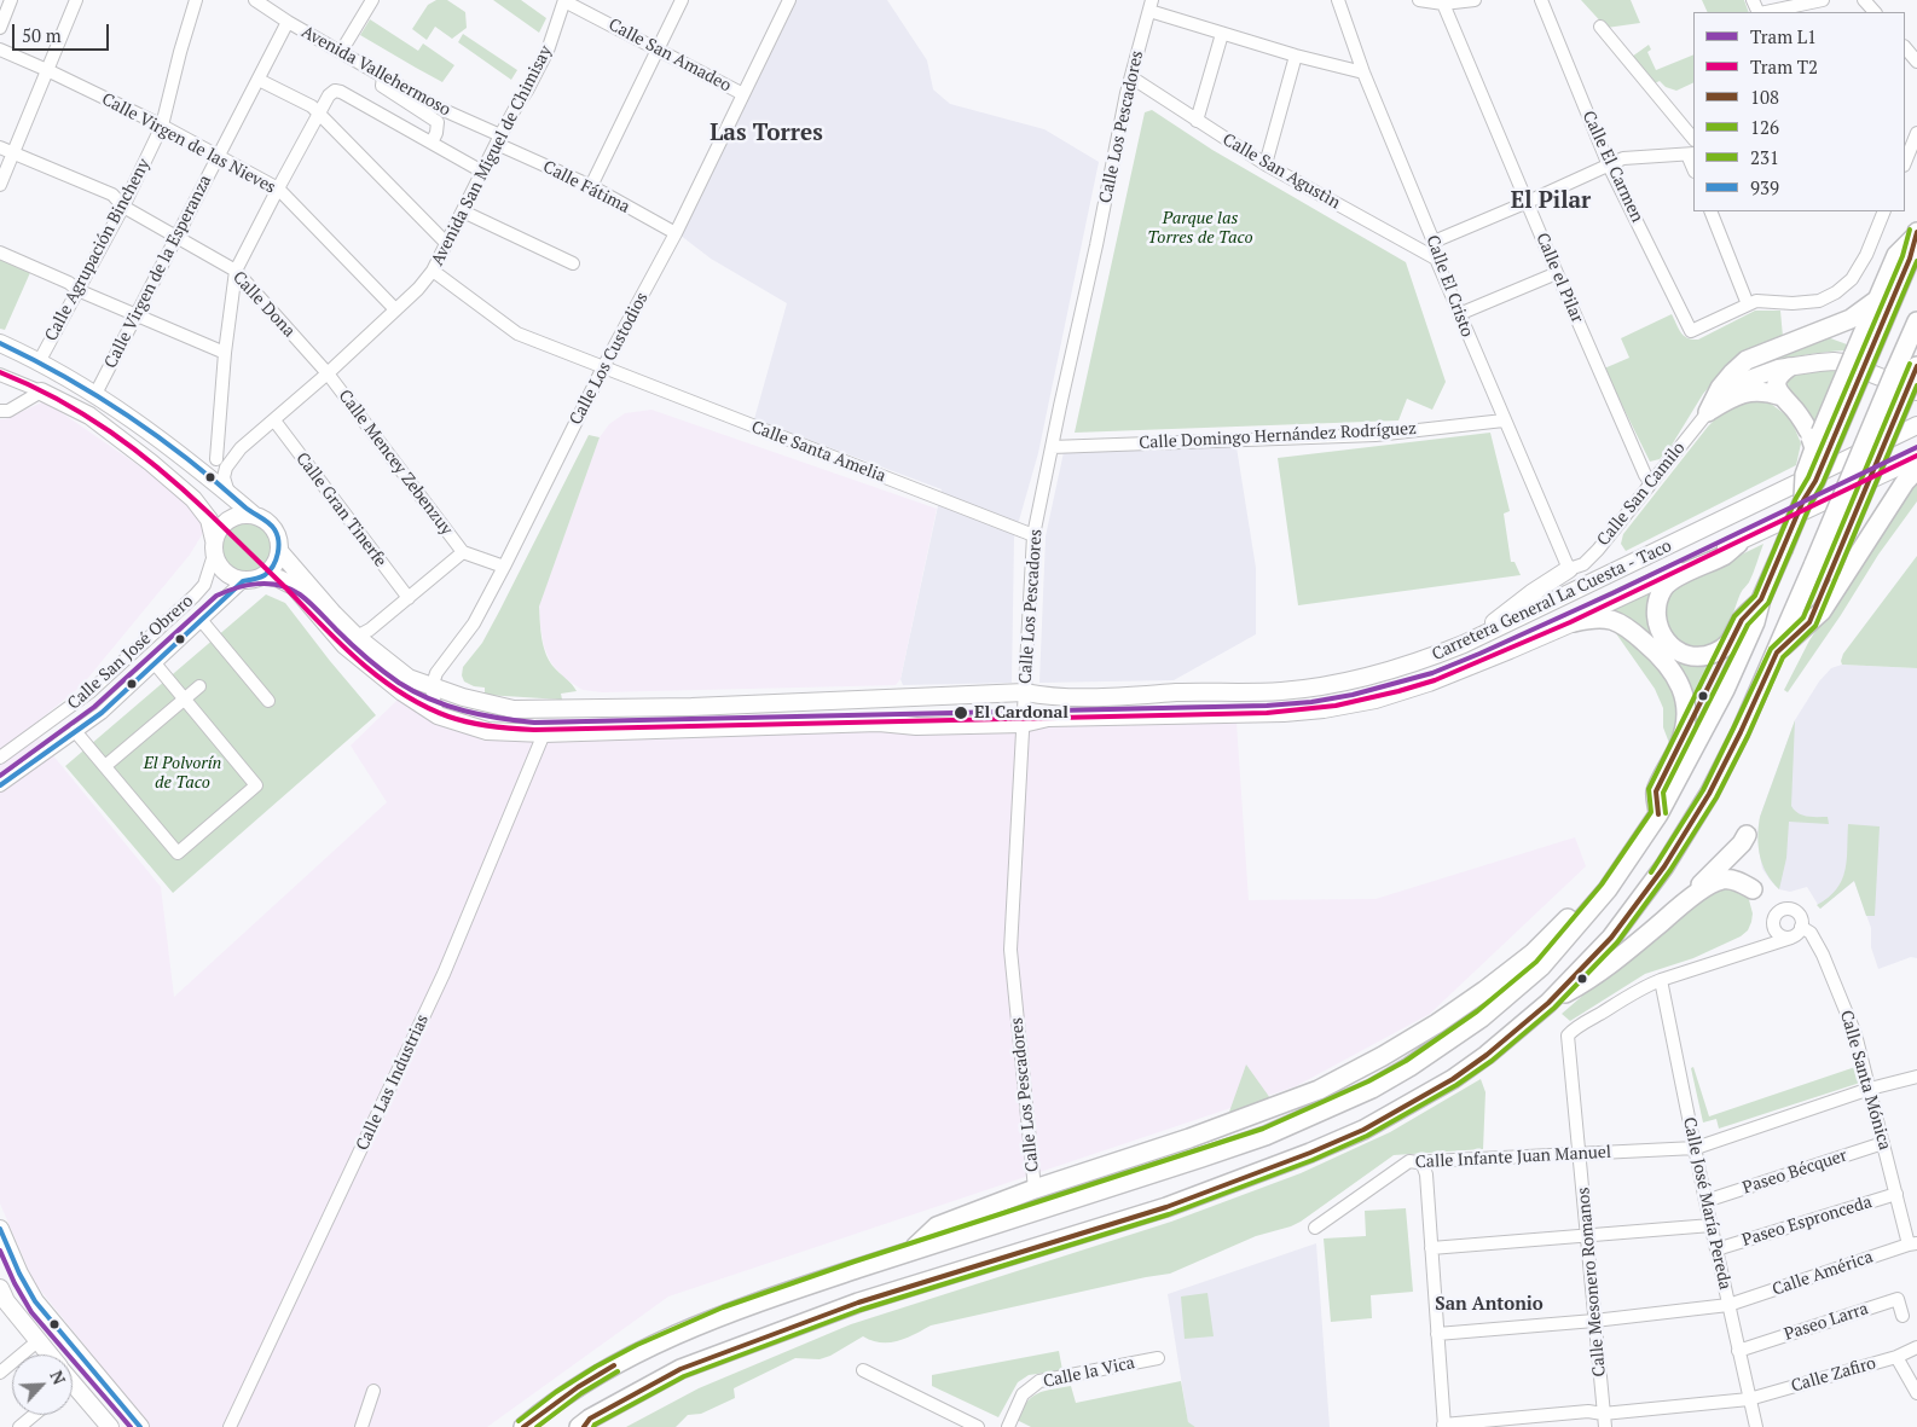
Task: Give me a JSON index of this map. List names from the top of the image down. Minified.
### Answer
{"streets":{"main road":["Carretera General La Cuesta - Taco"],"street":["Calle San Amadeo","Avenida Vallehermoso","Calle Los Pescadores","Calle Virgen de las Nieves","Avenida San Miguel de Chimisay","Calle El Carmen","Calle San Agustìn","Calle Fátima","Calle Agrupación Bincheny","Calle Virgen de la Esperanza","Calle el Pilar","Calle El Cristo","Calle Dona","Calle Los Custodios","Calle Domingo Hernández Rodríguez","Calle Santa Amelia","Calle Mencey Zebenzuy","Calle San Camilo","Calle Gran Tinerfe","Calle San José Obrero","Calle Santa Mónica","Calle Las Industrias","Calle Infante Juan Manuel","Paseo Bécquer","Calle José María Pereda","Paseo Espronceda","Calle América","Calle Mesonero Romanos","Paseo Larra","Calle la Vica","Calle Zafiro"]},"crossings":[["Calle San Amadeo","Avenida San Miguel de Chimisay"],["Calle San Amadeo","Calle Los Custodios"],["Avenida Vallehermoso","Avenida San Miguel de Chimisay"],["Avenida Vallehermoso","Calle Fátima"],["Avenida Vallehermoso","Calle Virgen de la Esperanza"],["Calle Los Pescadores","Calle San Agustìn"],["Calle Los Pescadores","Calle Domingo Hernández Rodríguez"],["Calle Los Pescadores","Calle Santa Amelia"],["Calle Los Pescadores","Carretera General La Cuesta - Taco"],["Calle Virgen de las Nieves","Avenida San Miguel de Chimisay"],["Calle Virgen de las Nieves","Calle Agrupación Bincheny"],["Calle Virgen de las Nieves","Calle Virgen de la Esperanza"],["Avenida San Miguel de Chimisay","Calle Fátima"],["Avenida San Miguel de Chimisay","Calle Dona"],["Avenida San Miguel de Chimisay","Calle Santa Amelia"],["Avenida San Miguel de Chimisay","Calle Mencey Zebenzuy"],["Avenida San Miguel de Chimisay","Calle Gran Tinerfe"],["Calle San Agustìn","Calle El Cristo"],["Calle Fátima","Calle Los Custodios"],["Calle Agrupación Bincheny","Calle Dona"],["Calle Virgen de la Esperanza","Calle Dona"],["Calle el Pilar","Calle San Camilo"],["Calle El Cristo","Calle Domingo Hernández Rodríguez"],["Calle El Cristo","Calle San Camilo"],["Calle Dona","Calle Mencey Zebenzuy"],["Calle Los Custodios","Calle Santa Amelia"],["Calle Los Custodios","Carretera General La Cuesta - Taco"],["Carretera General La Cuesta - Taco","Calle San José Obrero"],["Carretera General La Cuesta - Taco","Calle Las Industrias"],["Calle Santa Mónica","Calle Infante Juan Manuel"],["Calle Santa Mónica","Paseo Bécquer"],["Calle Santa Mónica","Paseo Espronceda"],["Calle Santa Mónica","Calle América"],["Calle Infante Juan Manuel","Calle José María Pereda"],["Calle Infante Juan Manuel","Calle Mesonero Romanos"],["Paseo Bécquer","Calle José María Pereda"],["Calle José María Pereda","Paseo Espronceda"],["Calle José María Pereda","Calle América"],["Calle José María Pereda","Calle Mesonero Romanos"],["Calle José María Pereda","Paseo Larra"],["Calle José María Pereda","Calle Zafiro"],["Calle América","Calle Mesonero Romanos"],["Calle Mesonero Romanos","Calle Zafiro"]],"districts":["Las Torres","El Pilar","San Antonio"],"parks":["Parque las Torres de Taco","El Polvorín de Taco"],"places":["El Cardonal"],"lines":["transit line 231","transit line 108","transit line 126","transit line 939","tram line T2","tram line L1"],"legend":["Tram L1","Tram T2","108","126","231","939"],"scale_bar":"50 m","north":"top right"}
